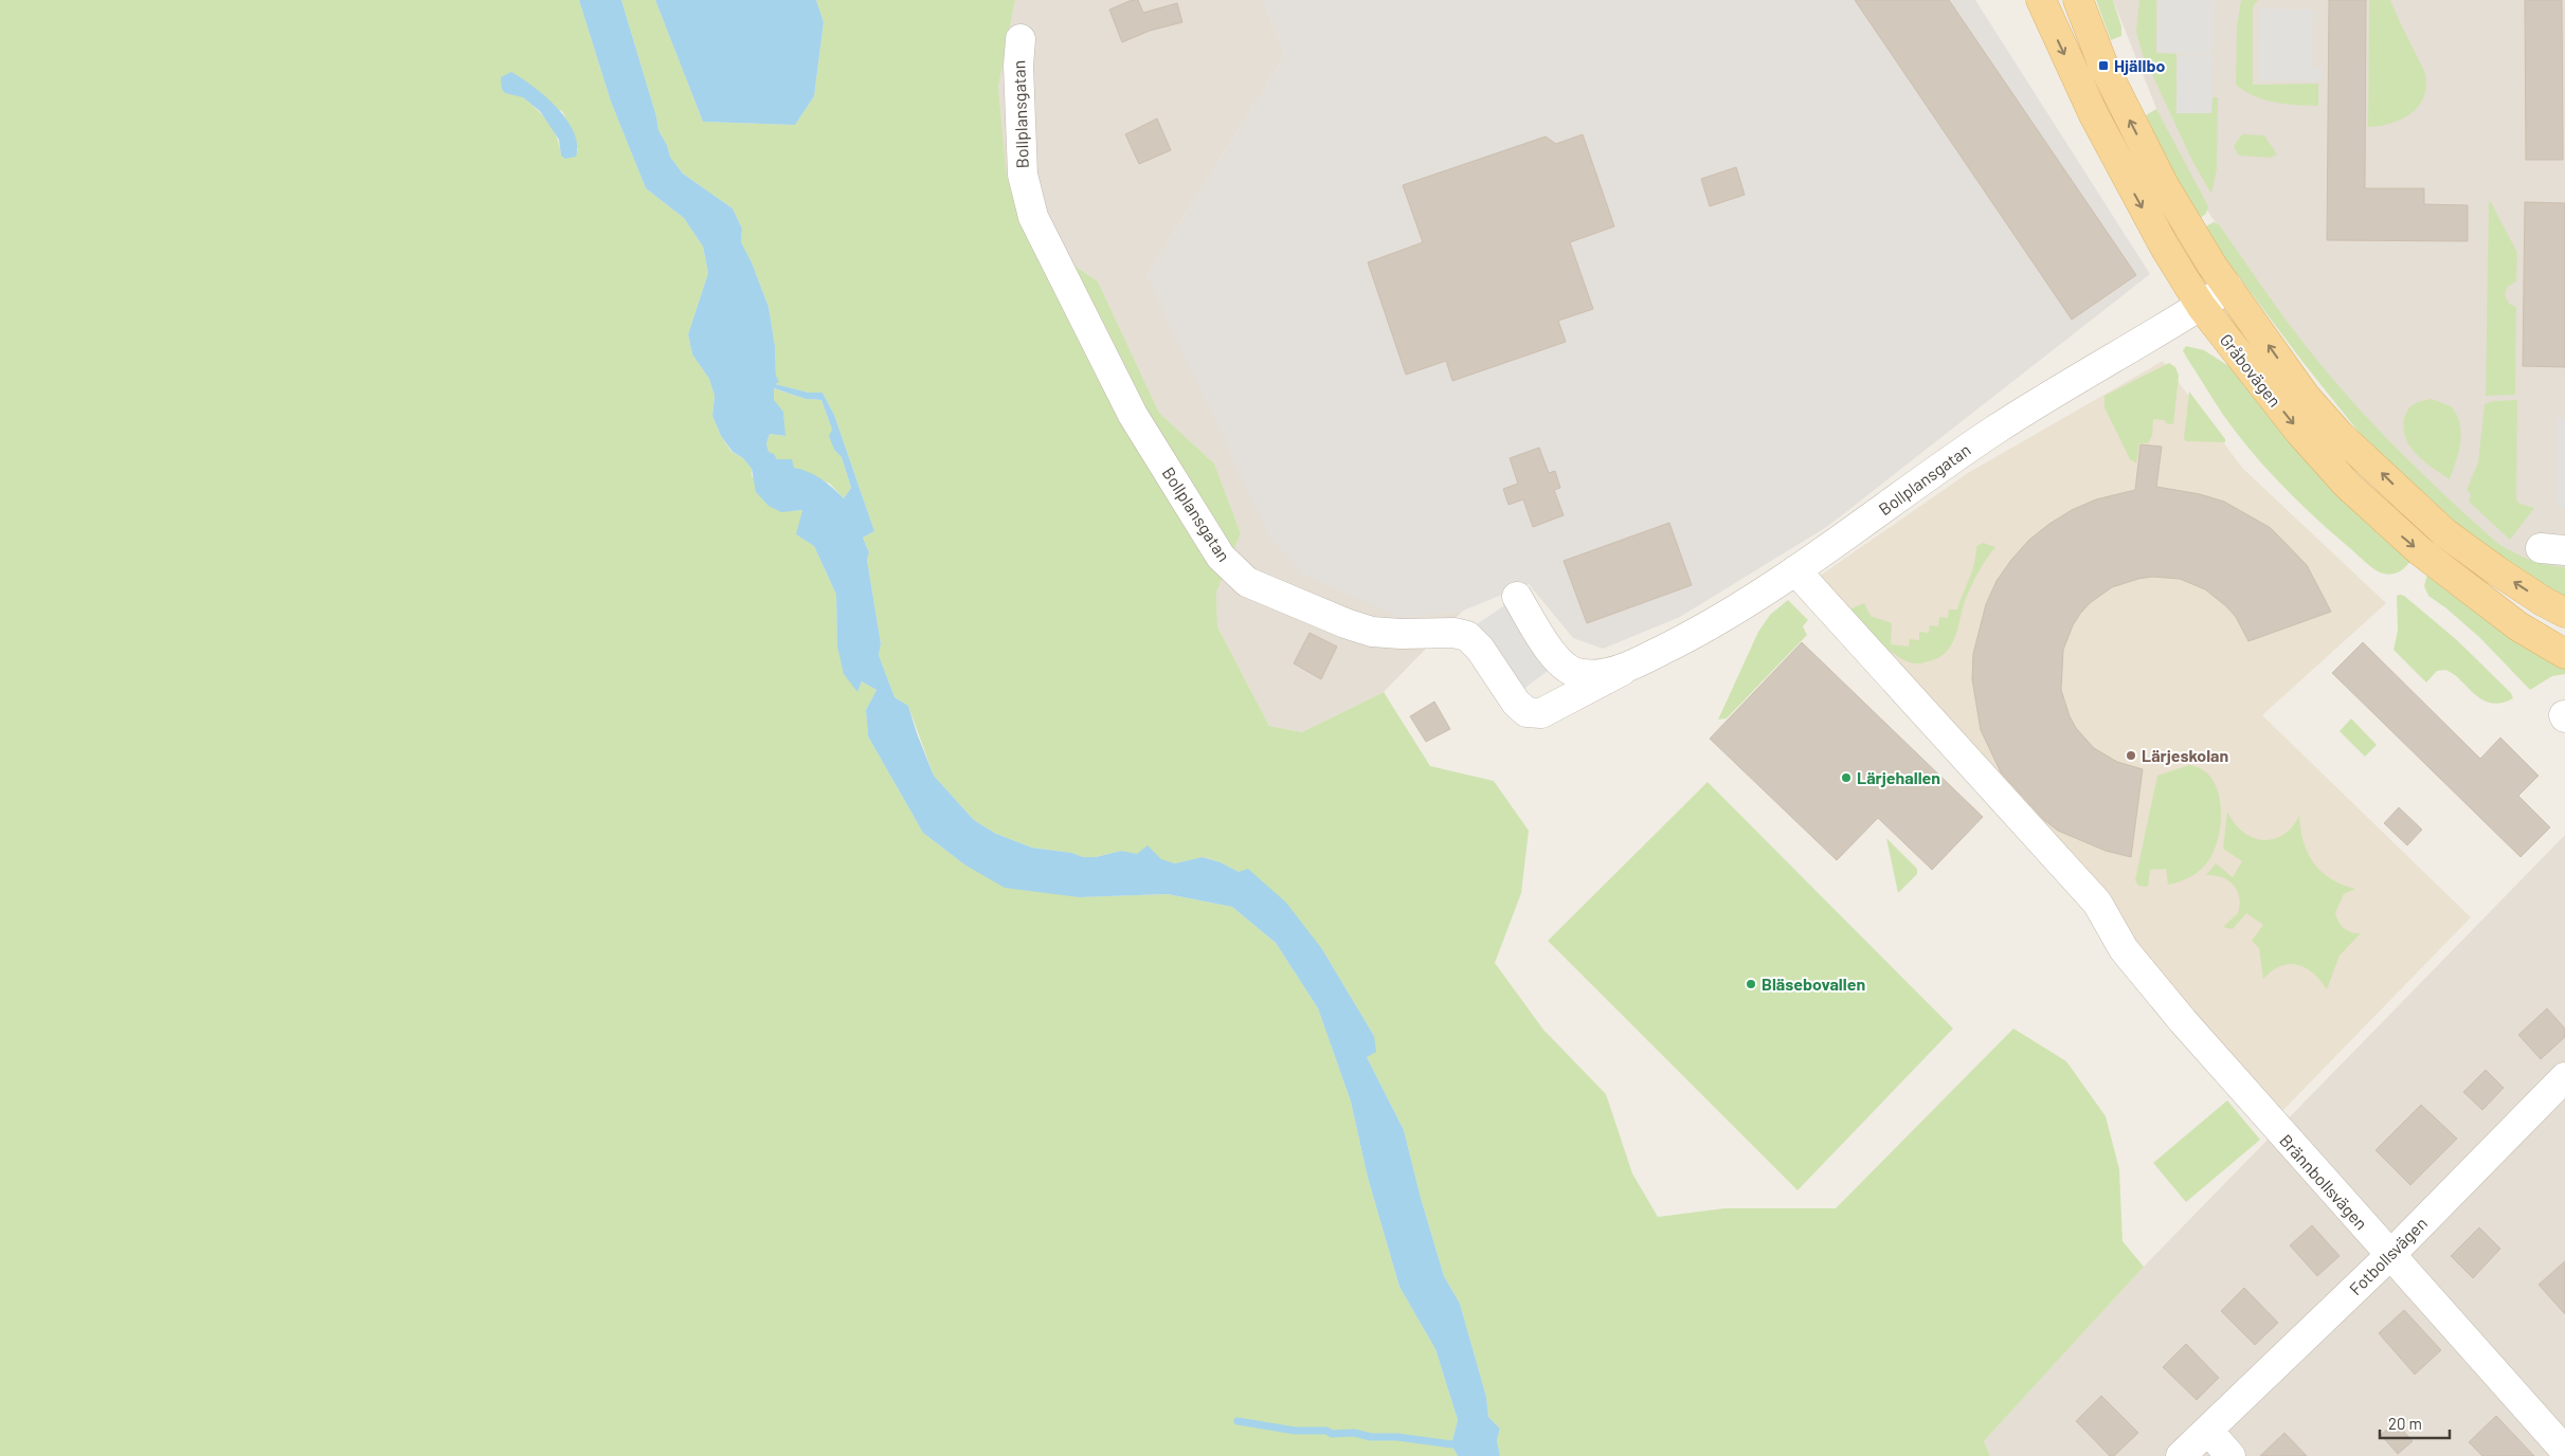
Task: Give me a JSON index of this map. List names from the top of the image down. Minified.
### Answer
{"streets":{"main road":["Gråbovägen"],"street":["Bollplansgatan","Brännbollsvägen","Fotbollsvägen"]},"crossings":[["Bollplansgatan","Gråbovägen"],["Bollplansgatan","Brännbollsvägen"],["Brännbollsvägen","Fotbollsvägen"]],"places":{"transit":["Hjällbo"],"other":["Lärjeskolan","Lärjehallen","Bläsebovallen"]},"scale_bar":"20 m"}
